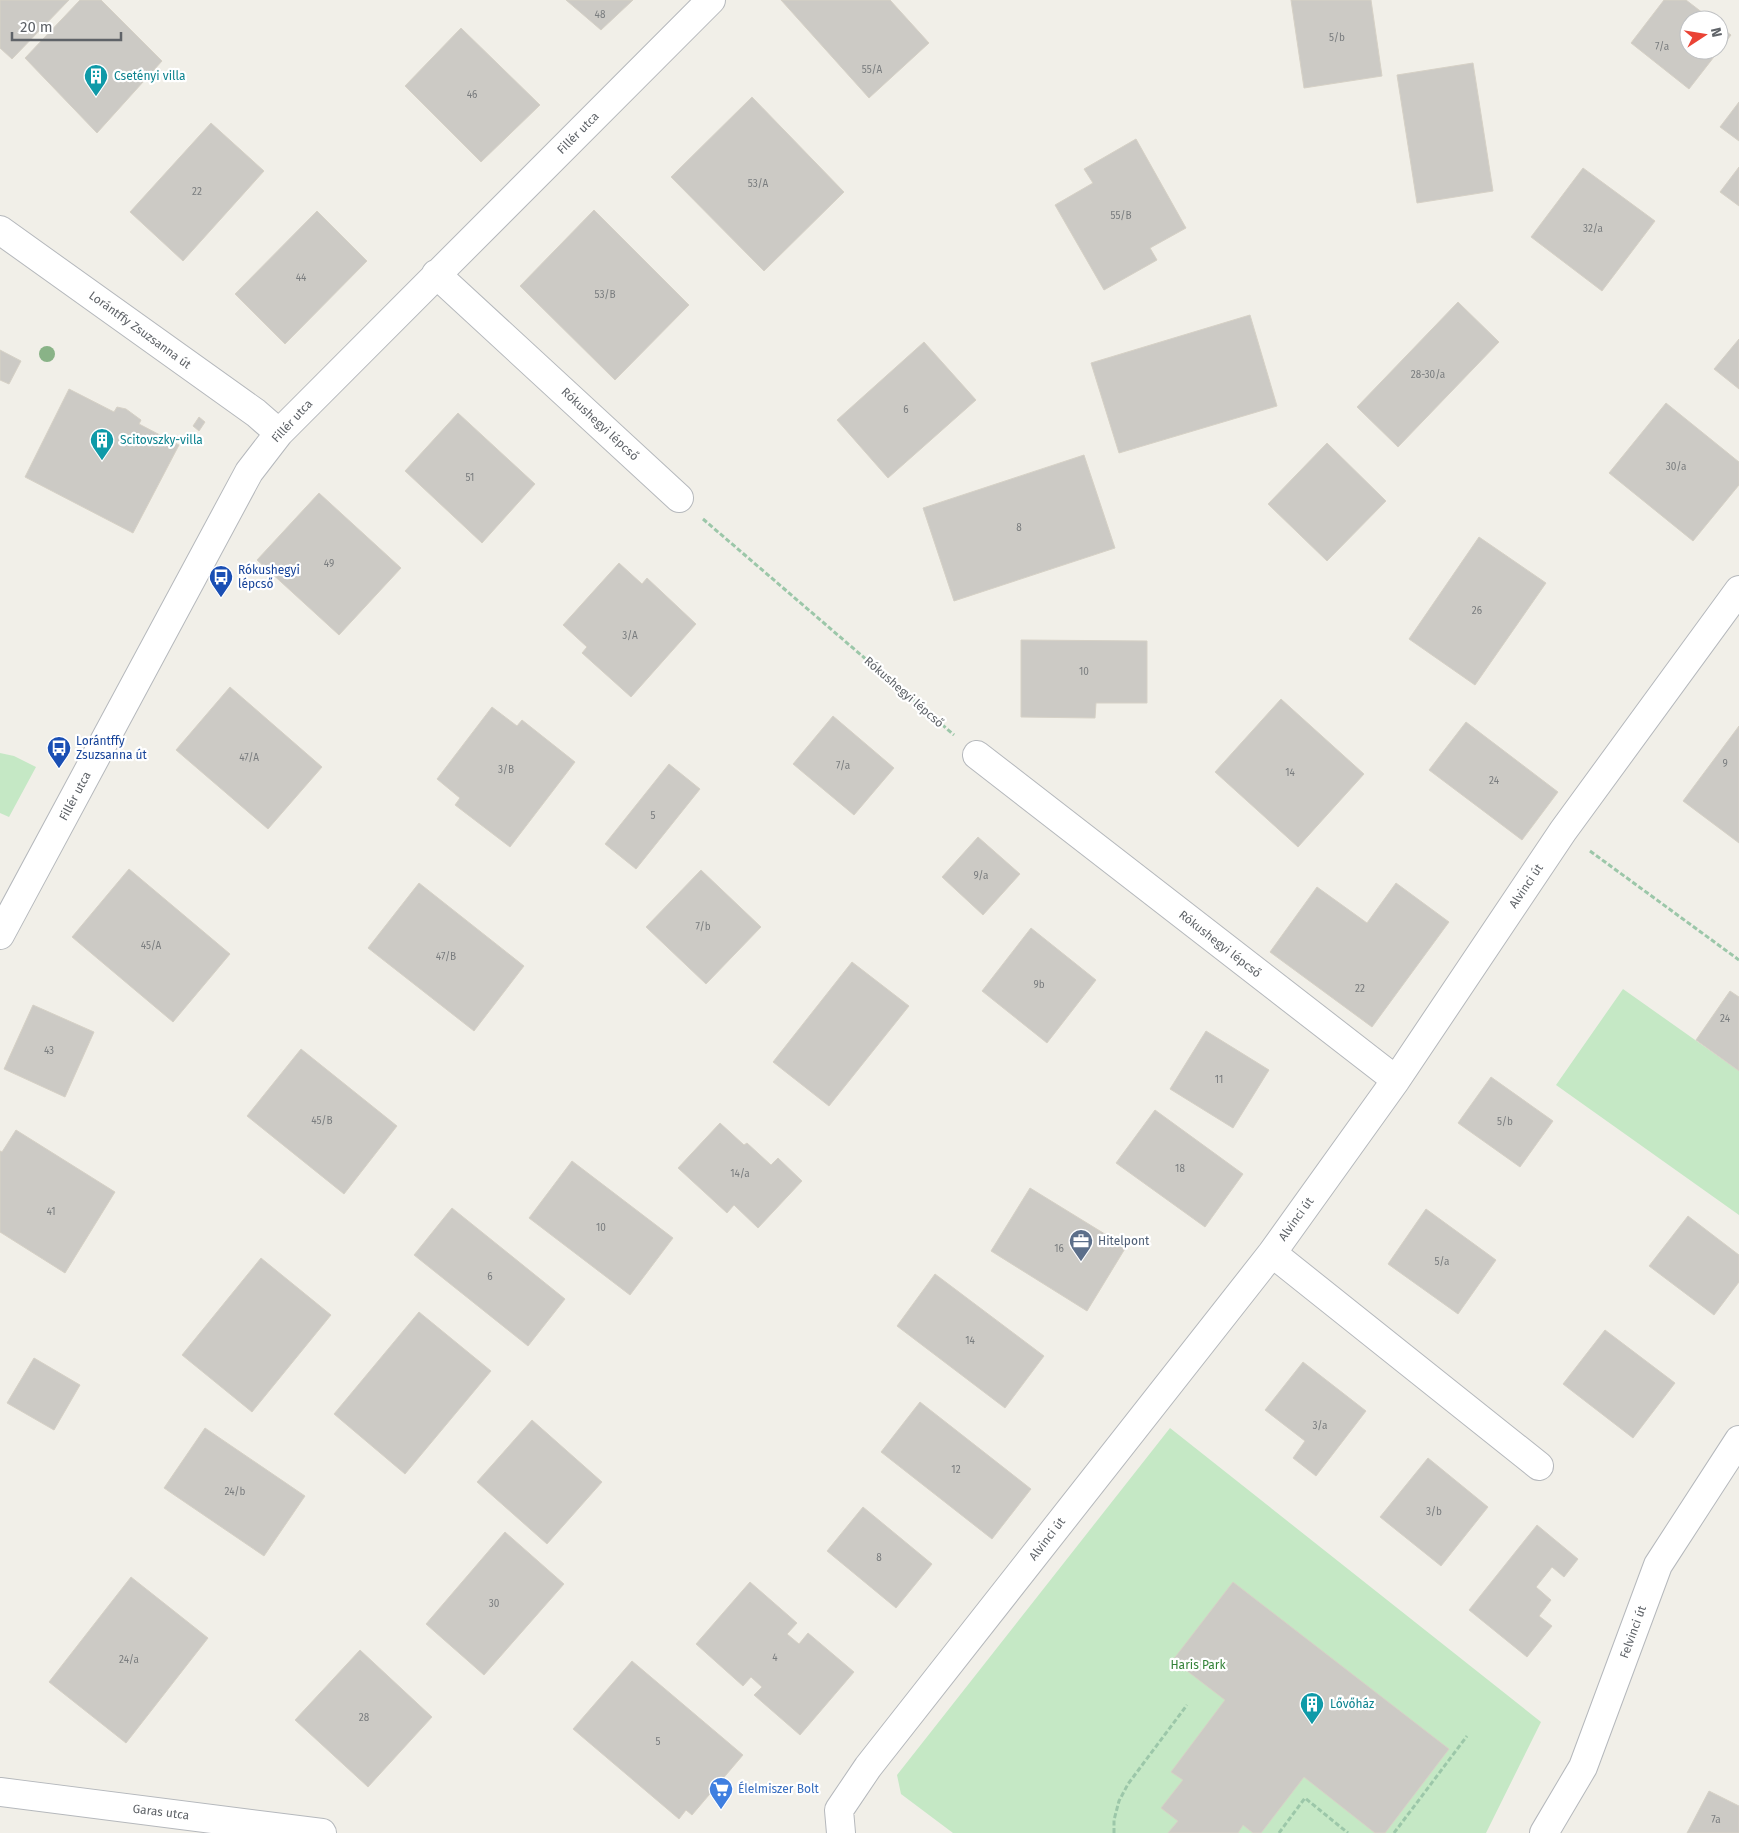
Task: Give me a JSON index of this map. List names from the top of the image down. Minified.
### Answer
{"streets":{"street":["Fillér utca","Lorántffy Zsuzsanna út","Rókushegyi lépcső","Alvinci út","Felvinci út","Garas utca"]},"crossings":[["Fillér utca","Lorántffy Zsuzsanna út"],["Fillér utca","Rókushegyi lépcső"],["Rókushegyi lépcső","Alvinci út"]],"parks":["Haris Park"],"places":{"building":["Csetényi villa","Scitovszky-villa","Lővőház"],"bus stop":["Rókushegyi lépcső","Lorántffy Zsuzsanna út"],"office":["Hitelpont"],"supermarket":["Élelmiszer Bolt"]},"house_numbers":["48","5/b","7/a","55/A","46","53/A","22","55/B","32/a","44","53/B","28-30/a","6","30/a","51","8","49","26","3/A","10","47/A","9","7/a","3/B","14","24","5","9/a","7/b","45/A","47/B","9b","22","24","43","11","45/B","5/b","18","14/a","41","10","16","5/a","6","14","3/a","12","24/b","3/b","8","30","4","24/a","28","5","7a"],"scale_bar":"20 m","north":"right"}
